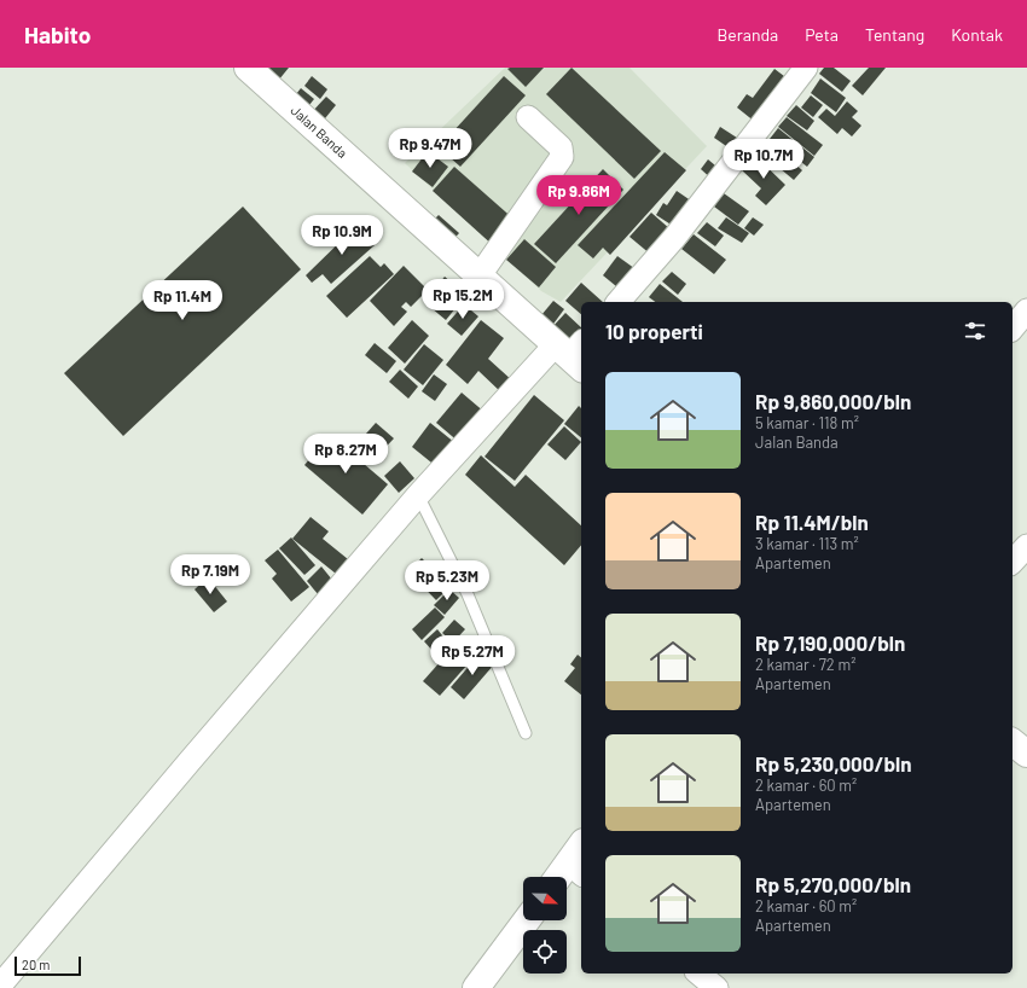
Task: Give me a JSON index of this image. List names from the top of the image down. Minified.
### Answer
{"streets":{"street":["Jalan Banda"]},"scale_bar":"20 m","north":"right","page":{"header":"Habito","nav":["Beranda","Peta","Tentang","Kontak"],"price":["Rp 9.47M","Rp 10.7M","Rp 9.86M","Rp 10.9M","Rp 15.2M","Rp 11.4M","Rp 8.27M","Rp 7.19M","Rp 5.23M","Rp 5.27M"],"heading":"10 properti","list":[{"name":"Rp 9,860,000/bln","note":"5 kamar · 118 m² · Jalan Banda"},{"name":"Rp 11.4M/bln","note":"3 kamar · 113 m² · Apartemen"},{"name":"Rp 7,190,000/bln","note":"2 kamar · 72 m² · Apartemen"},{"name":"Rp 5,230,000/bln","note":"2 kamar · 60 m² · Apartemen"},{"name":"Rp 5,270,000/bln","note":"2 kamar · 60 m² · Apartemen"}],"scale":"20 m"}}
